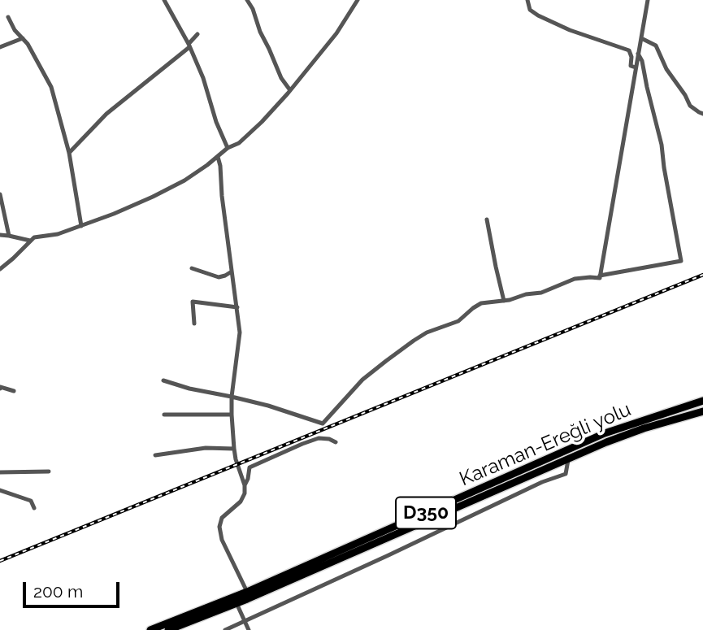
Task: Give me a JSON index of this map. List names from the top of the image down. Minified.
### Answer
{"streets":{"highway":["Karaman-Ereğli yolu","D350"]},"scale_bar":"200 m"}
